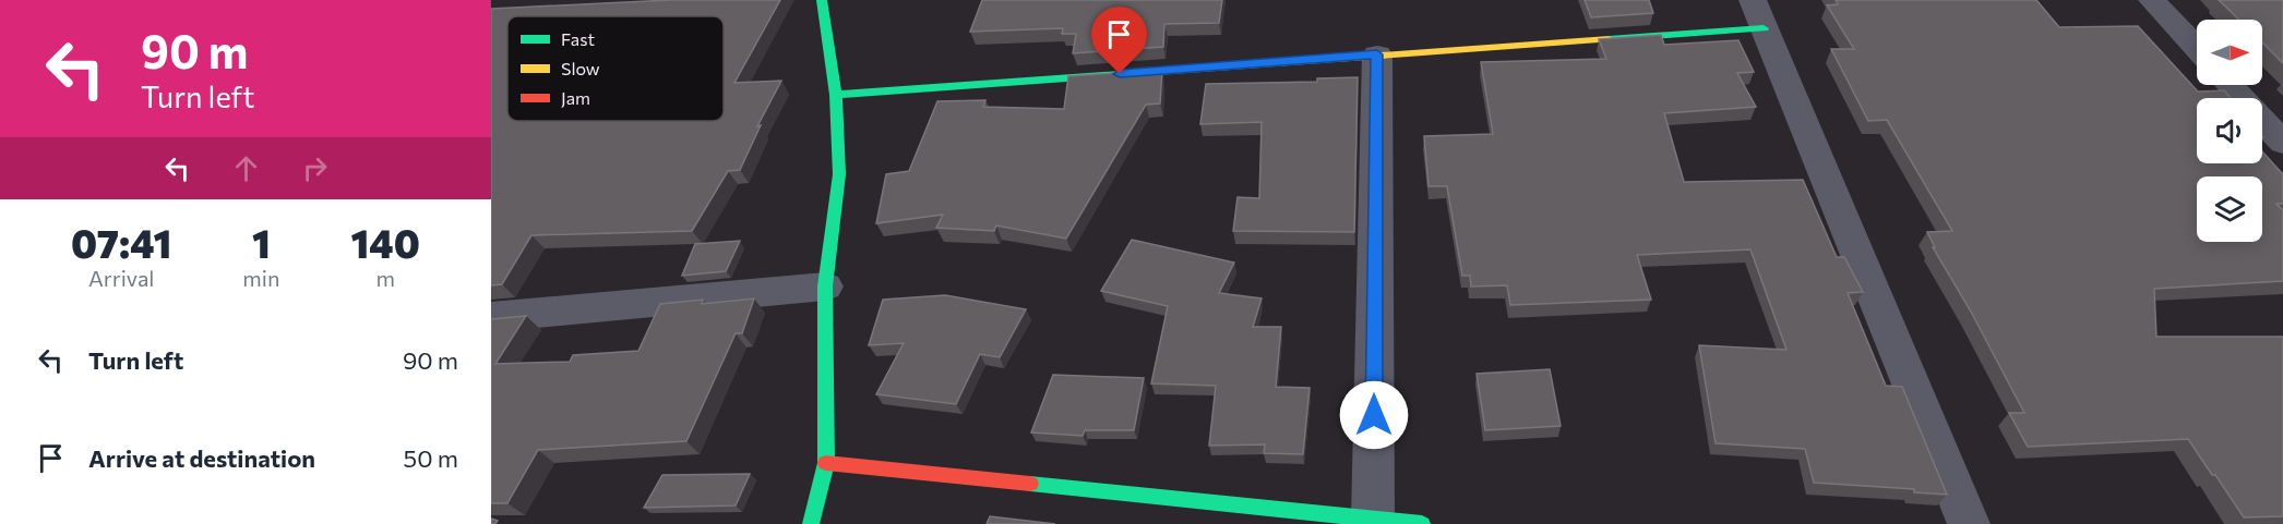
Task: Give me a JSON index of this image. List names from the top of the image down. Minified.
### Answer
{"legend":["Fast","Slow","Jam"],"north":"right","page":{"turn":["90 m","Turn left"],"eta":["07:41","Arrival","1","min","140","m"],"list":[{"name":"Turn left","value":"90 m"},{"name":"Arrive at destination","value":"50 m"}]}}
